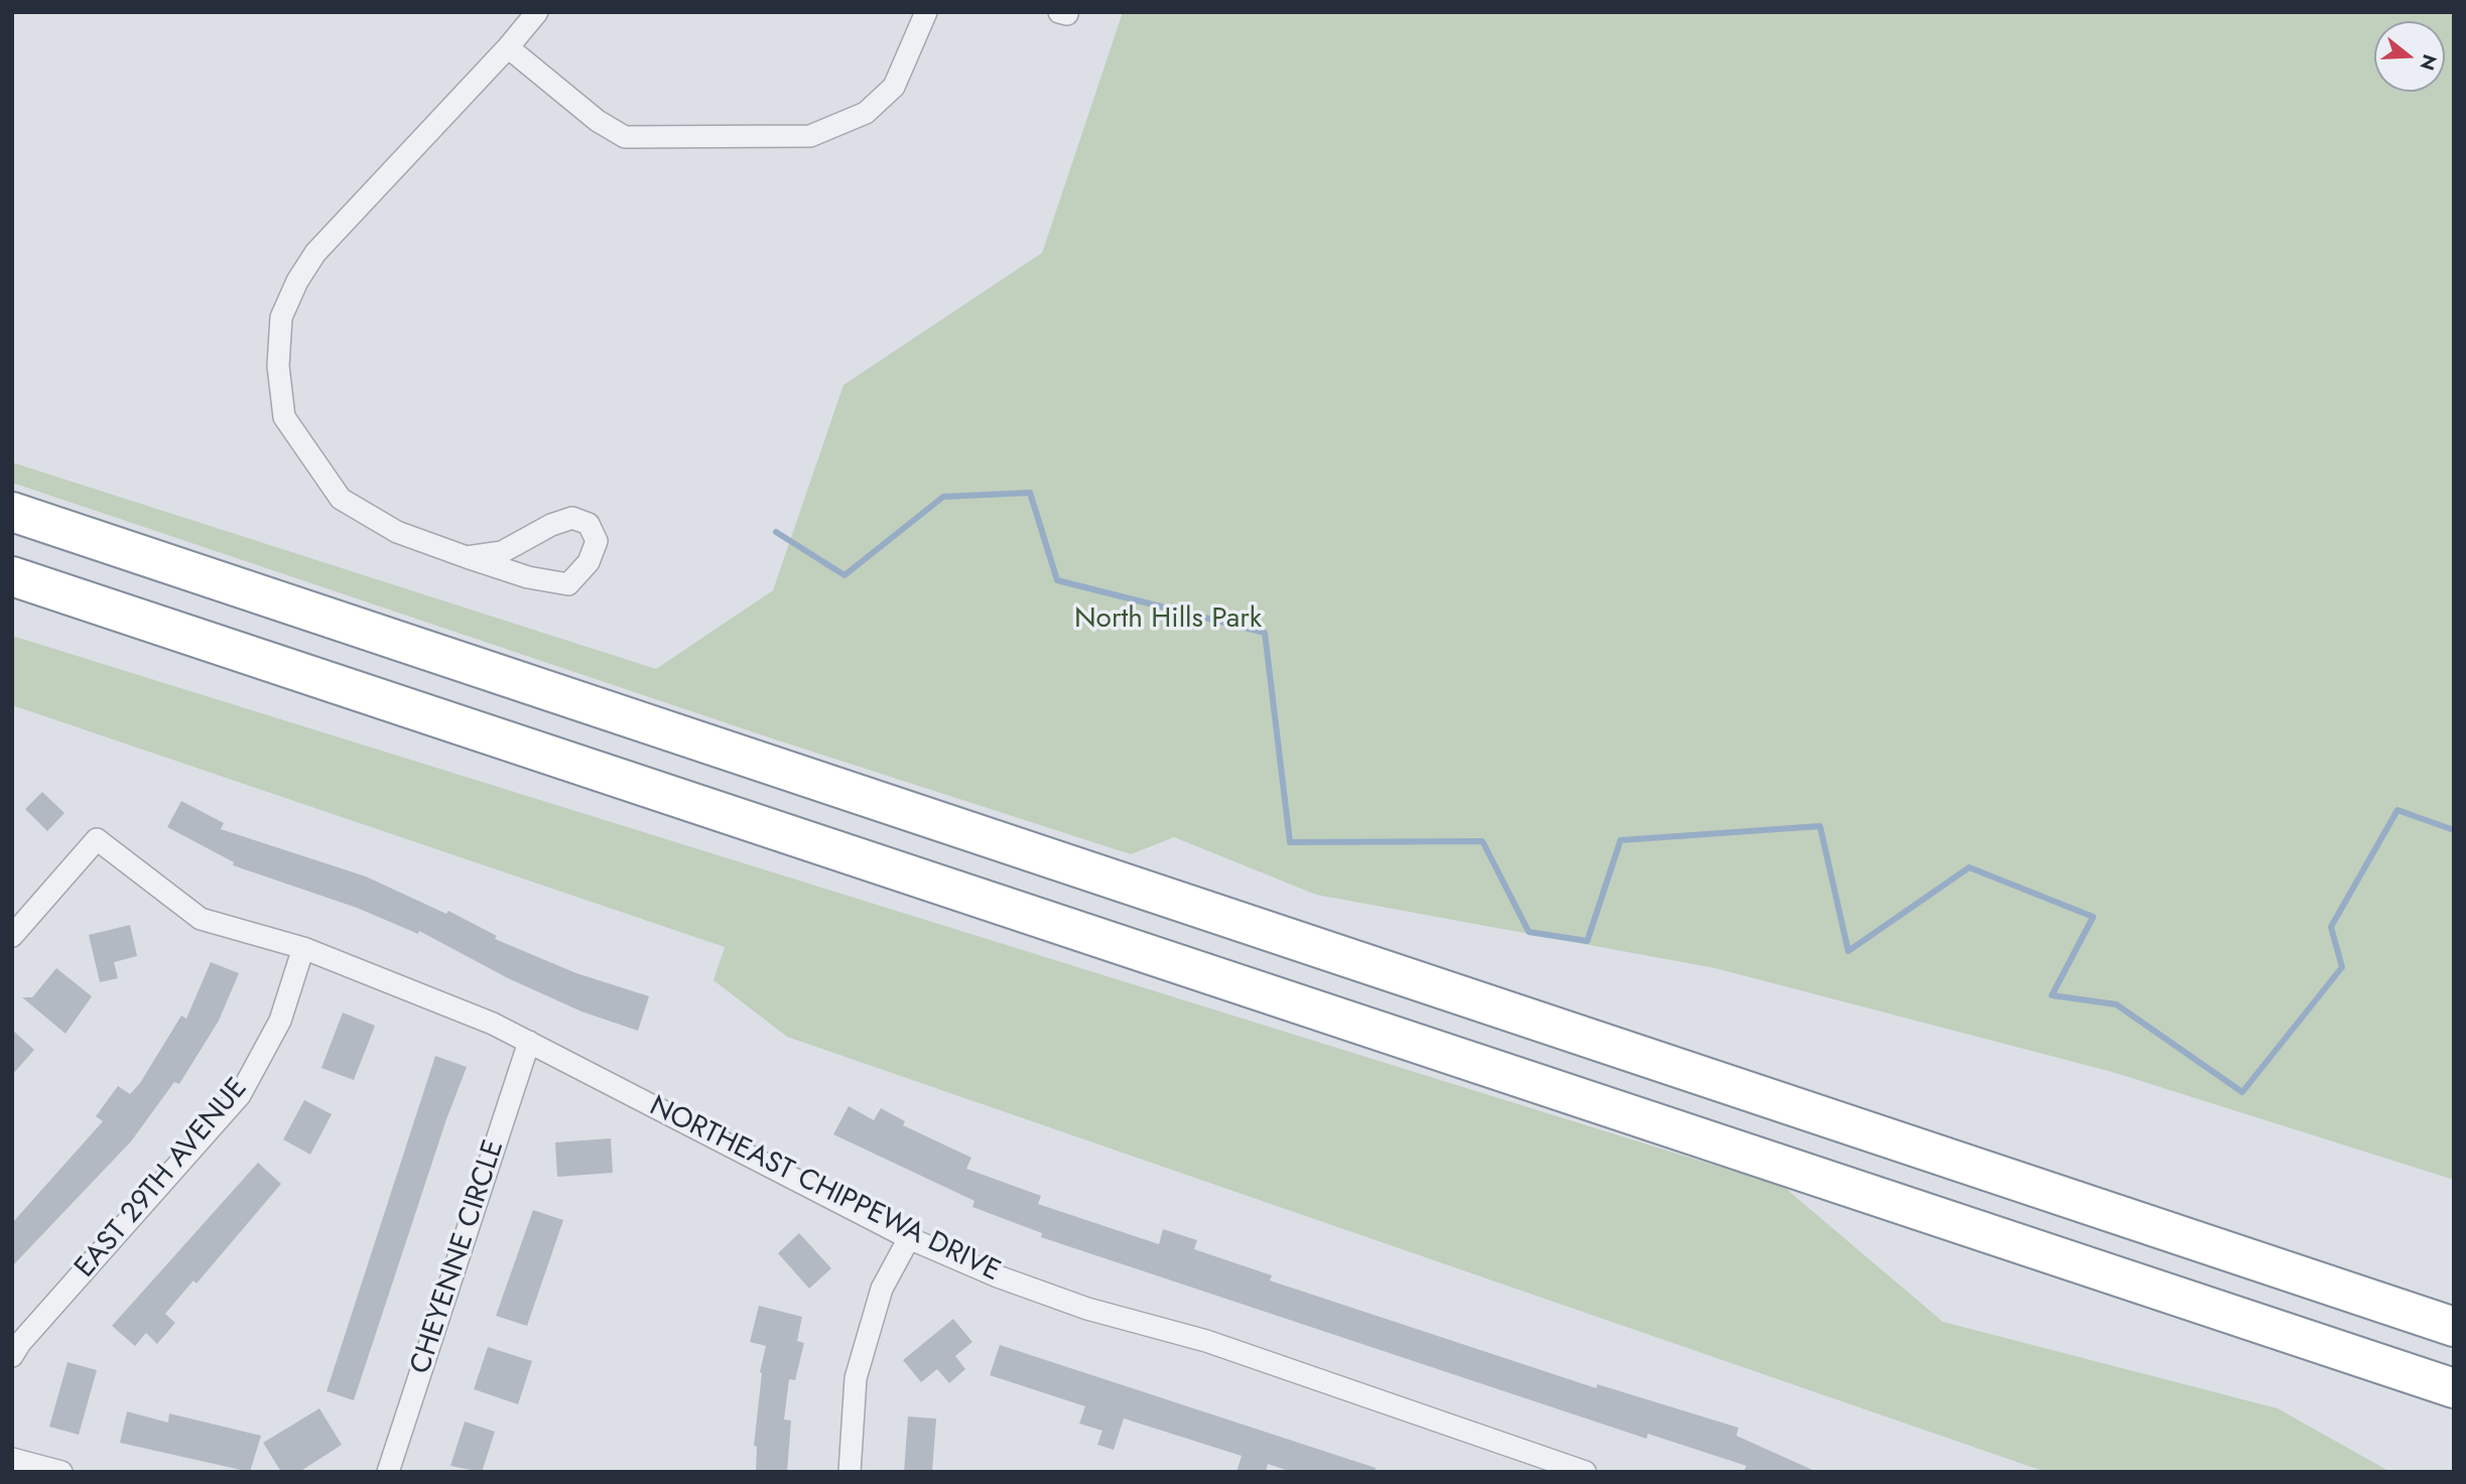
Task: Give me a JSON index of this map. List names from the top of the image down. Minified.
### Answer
{"streets":{"street":["EAST 29TH AVENUE","NORTHEAST CHIPPEWA DRIVE","CHEYENNE CIRCLE"]},"crossings":[["EAST 29TH AVENUE","NORTHEAST CHIPPEWA DRIVE"],["NORTHEAST CHIPPEWA DRIVE","CHEYENNE CIRCLE"]],"parks":["North Hills Park"],"north":"right"}
